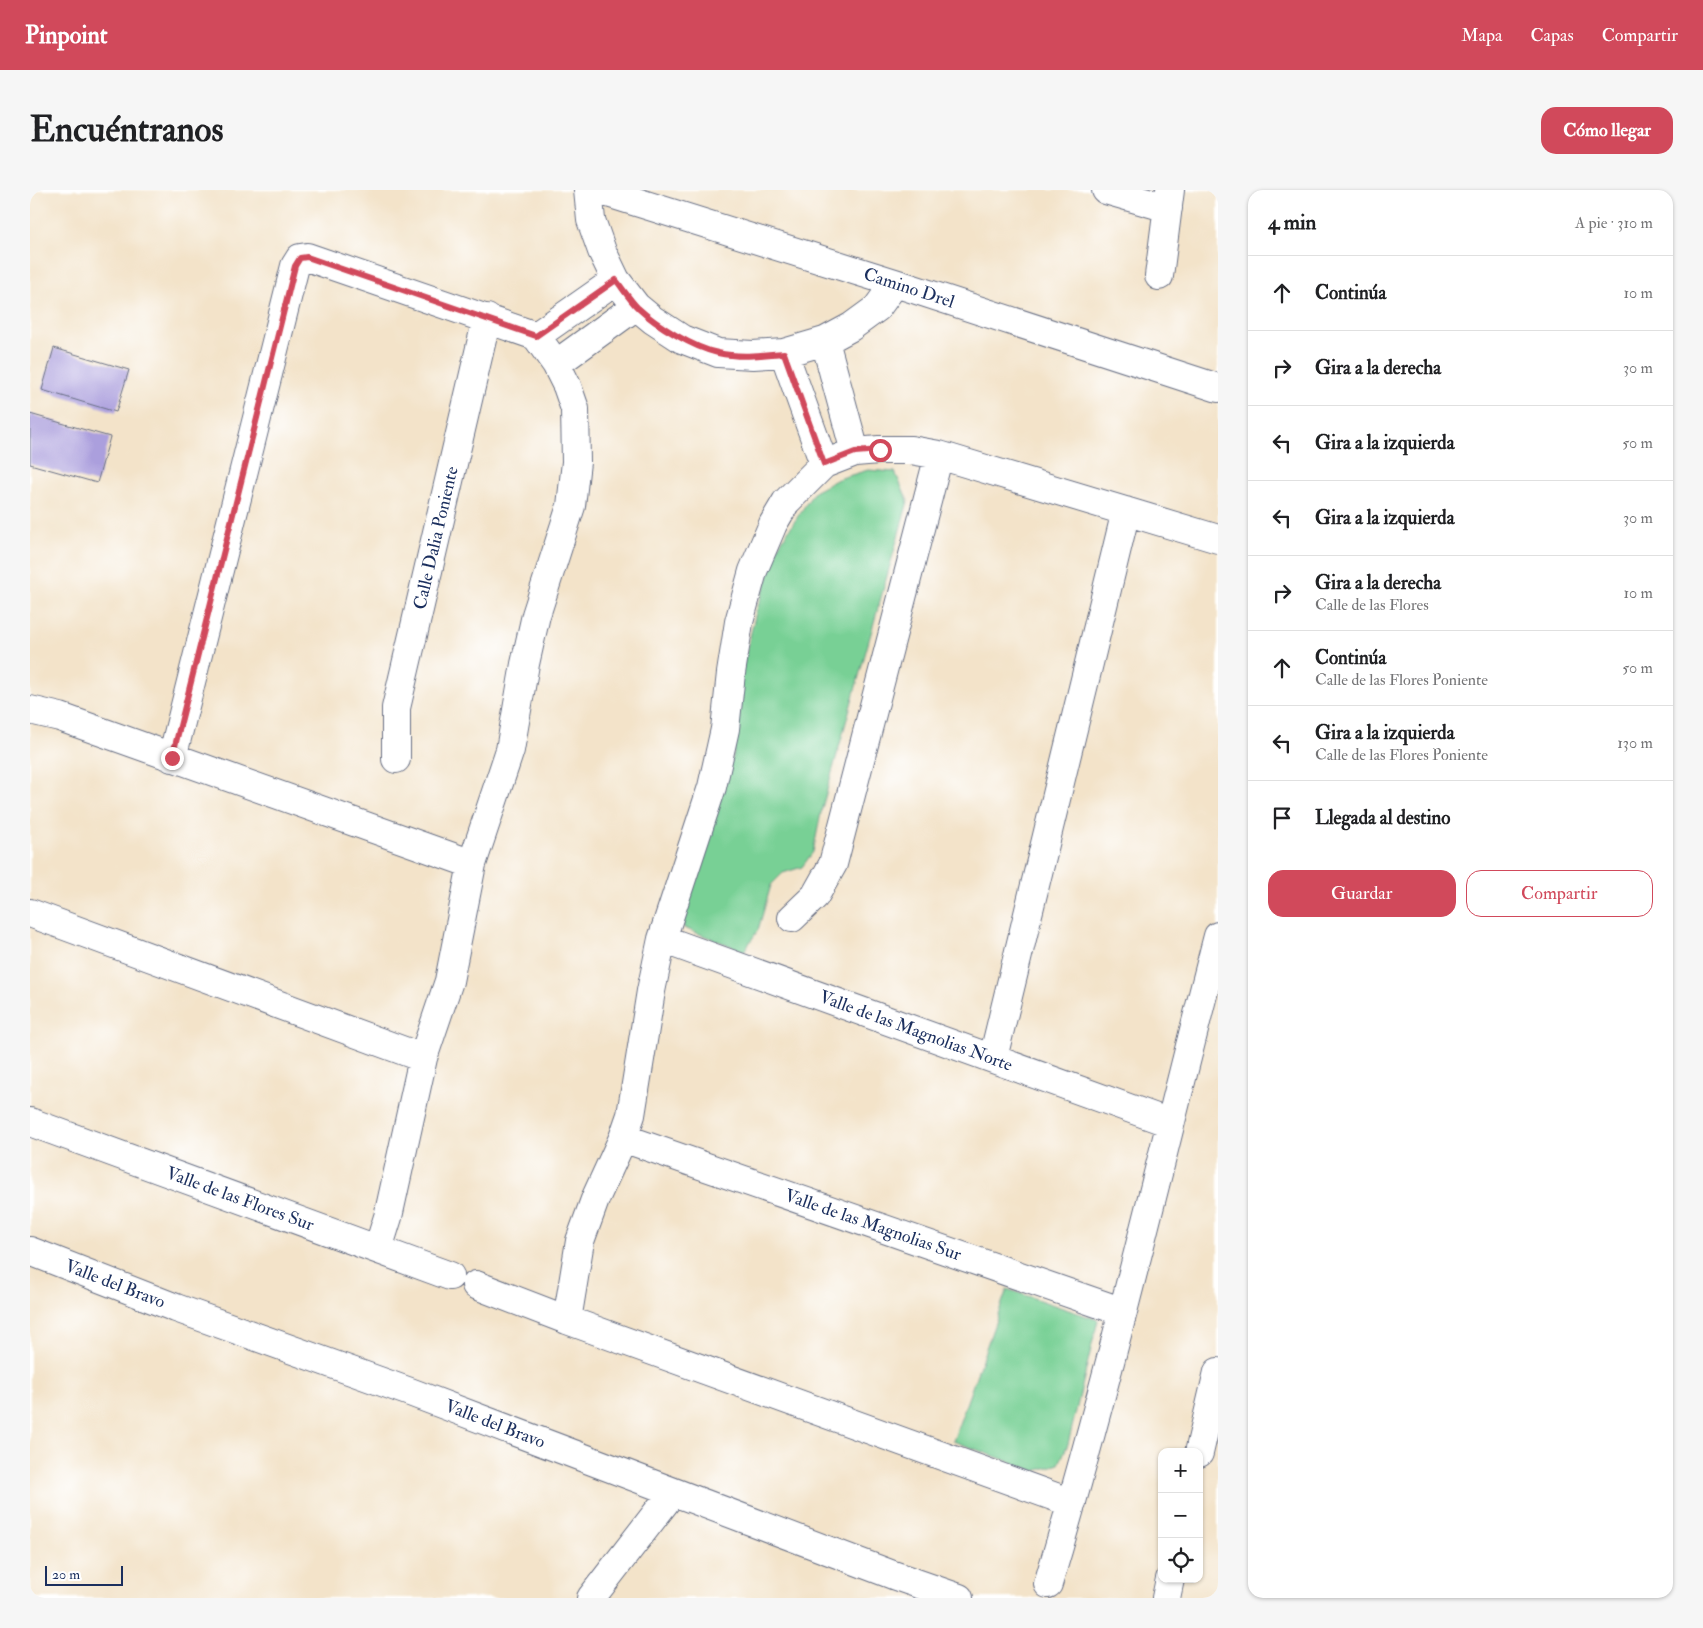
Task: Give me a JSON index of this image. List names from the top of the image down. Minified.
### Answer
{"streets":{"street":["Camino Drel","Calle Dalia Poniente","Valle de las Magnolias Norte","Valle de las Flores Sur","Valle de las Magnolias Sur","Valle del Bravo"]},"scale_bar":"20 m","page":{"header":"Pinpoint","nav":["Mapa","Capas","Compartir"],"buttons":["Cómo llegar",["Guardar","Compartir"]],"title":"Encuéntranos","heading":["4 min","A pie · 310 m"],"list":[["Continúa","10 m"],["Gira a la derecha","30 m"],["Gira a la izquierda","50 m"],["Gira a la izquierda","30 m"],["Gira a la derecha","Calle de las Flores","10 m"],["Continúa","Calle de las Flores Poniente","50 m"],["Gira a la izquierda","Calle de las Flores Poniente","130 m"],"Llegada al destino"],"map_buttons":["+","−"],"scale":"20 m"}}
